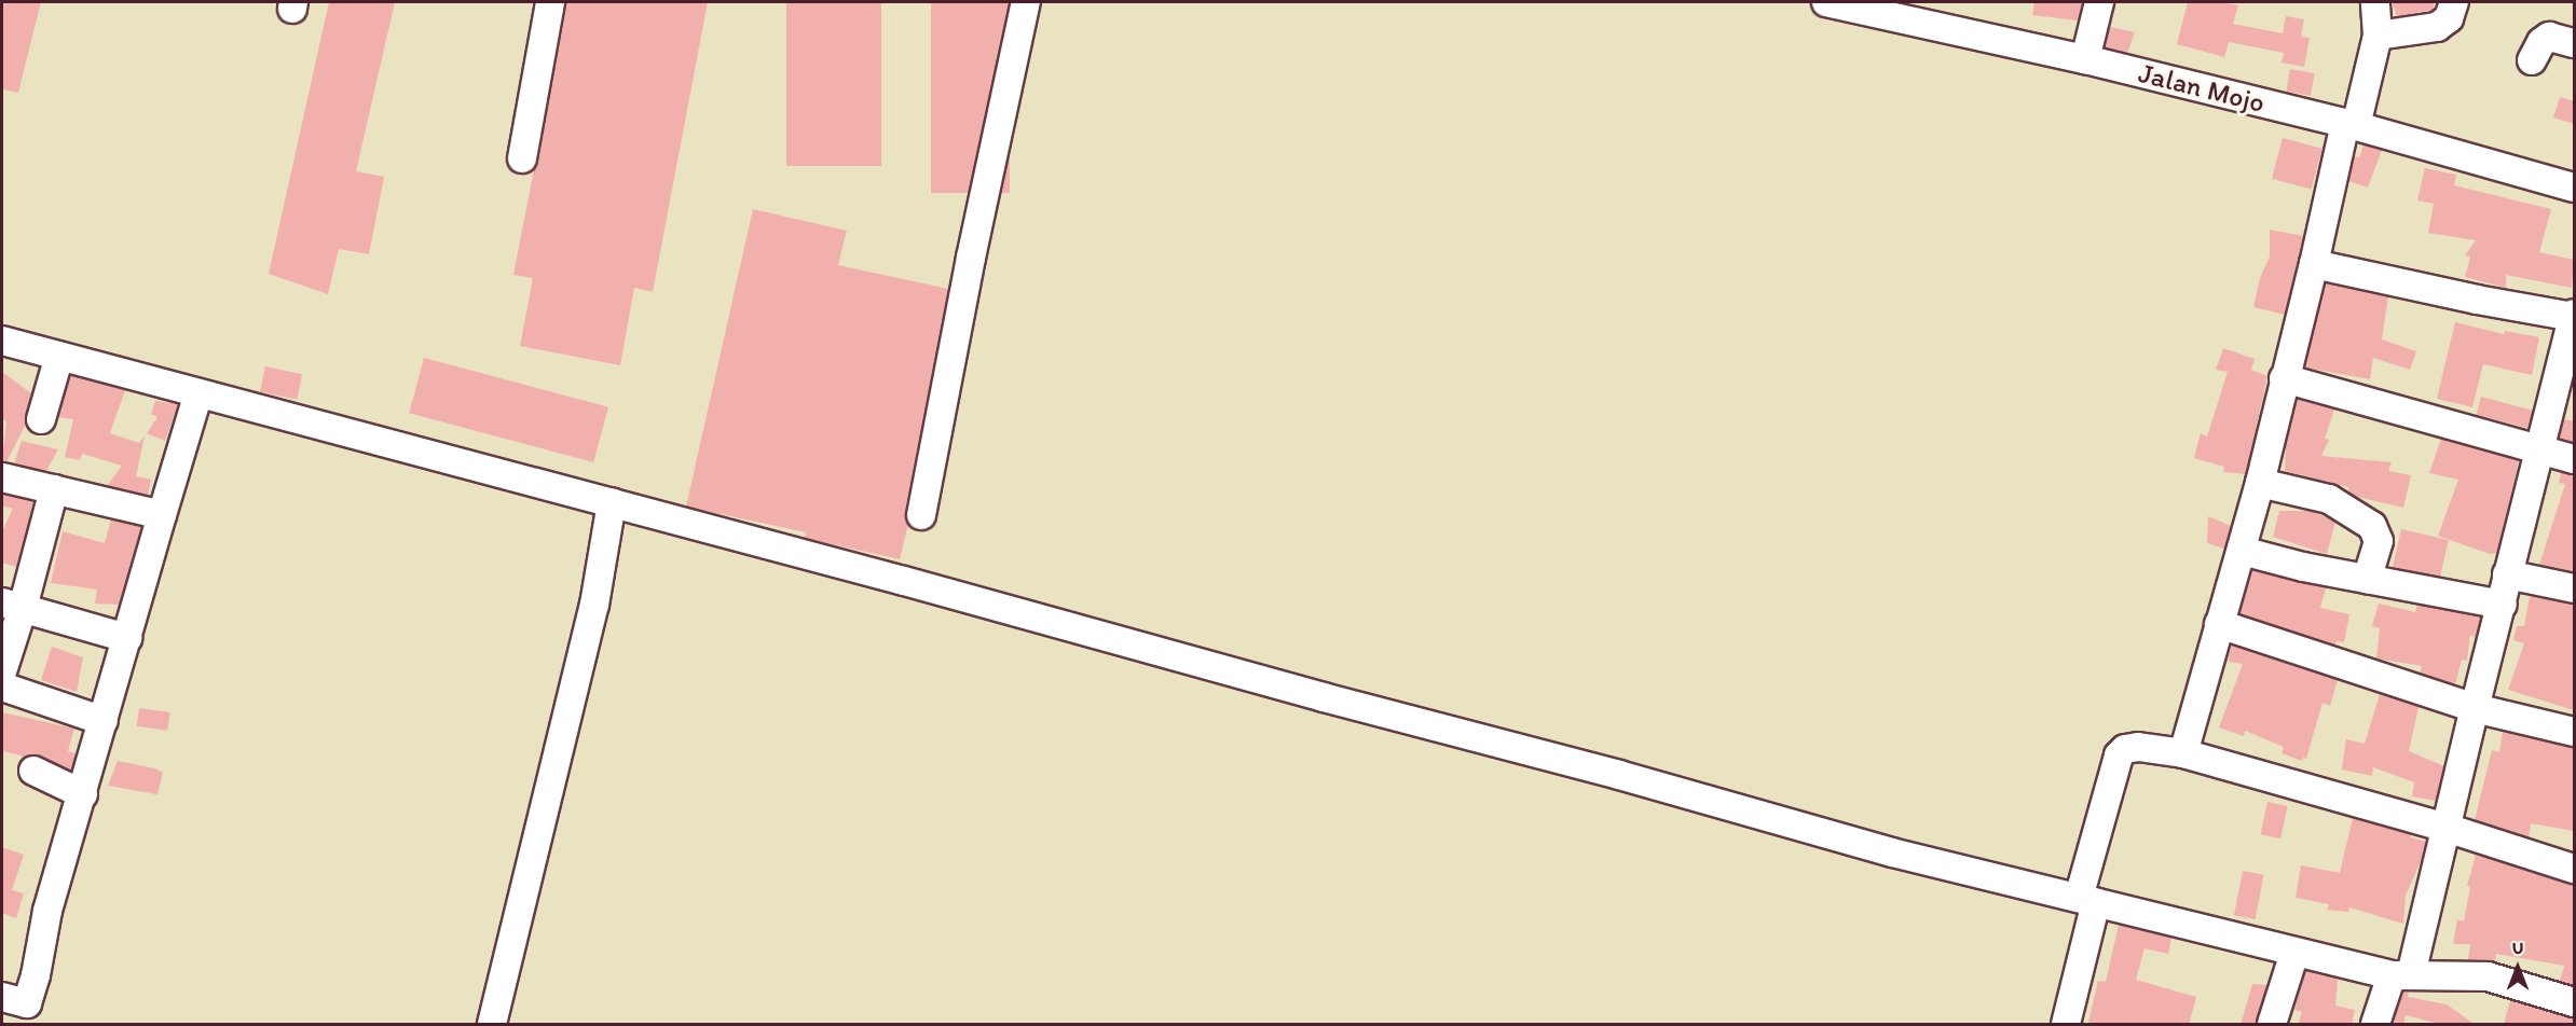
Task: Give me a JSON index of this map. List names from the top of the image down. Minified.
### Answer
{"streets":{"street":["Jalan Mojo"]},"north":"top"}
